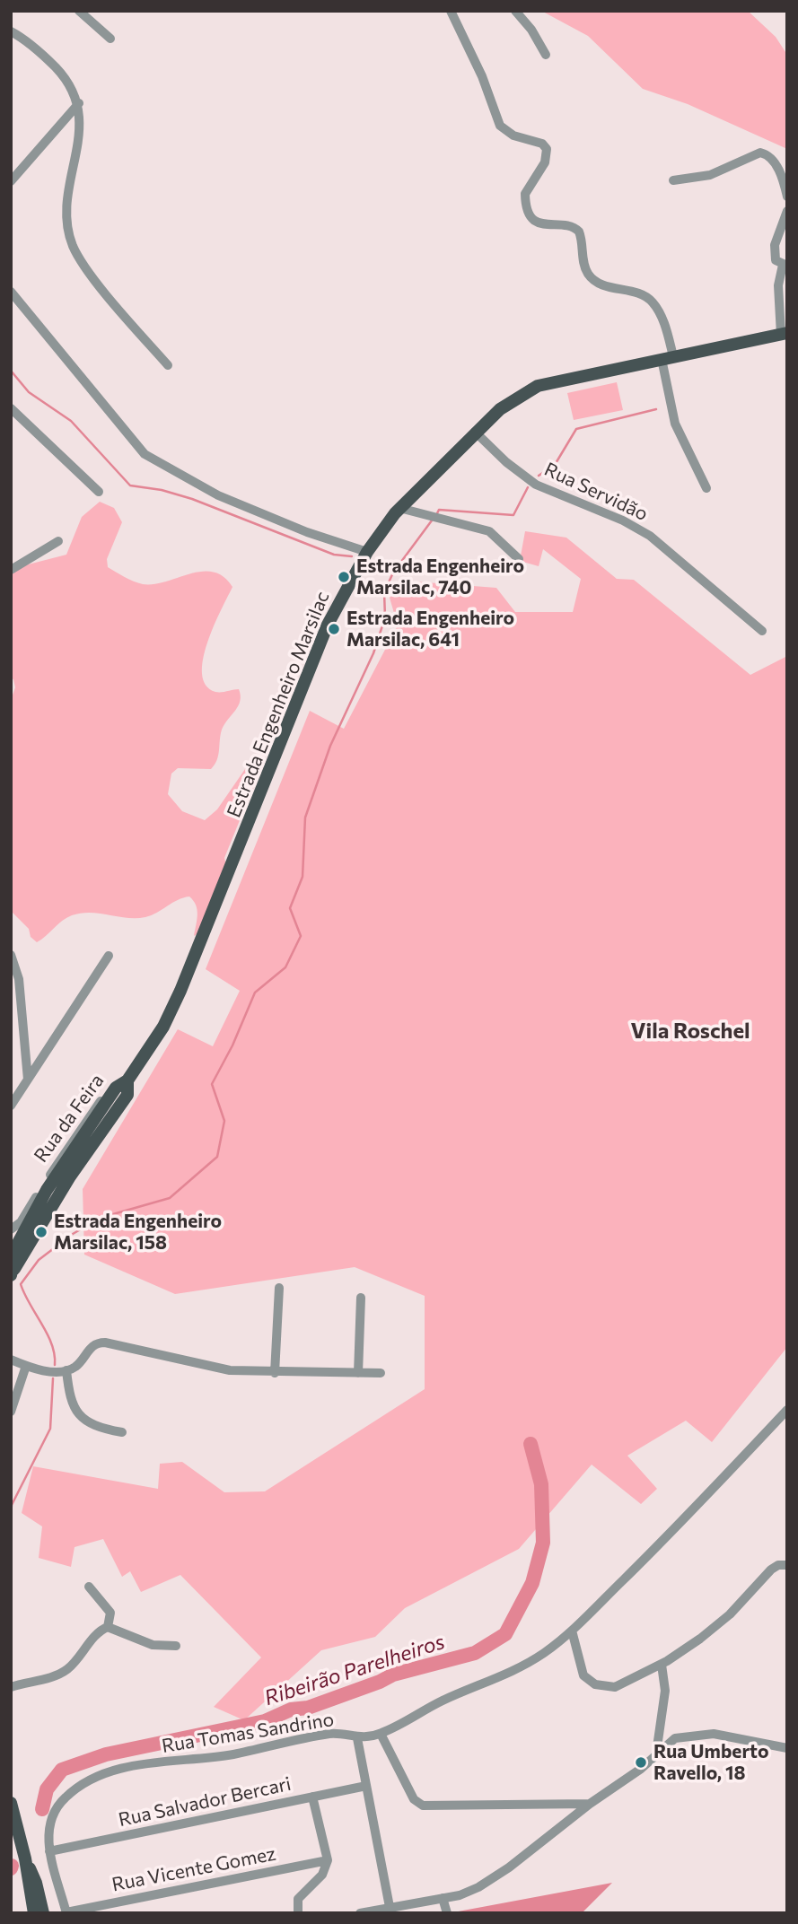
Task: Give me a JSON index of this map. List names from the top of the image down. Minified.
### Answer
{"streets":{"main road":["Estrada Engenheiro Marsilac"],"street":["Rua Servidão","Rua Tomas Sandrino","Rua Salvador Bercari","Rua Vicente Gomez"]},"crossings":[["Rua Servidão","Estrada Engenheiro Marsilac"],["Rua Tomas Sandrino","Rua Salvador Bercari"],["Rua Tomas Sandrino","Rua Vicente Gomez"]],"districts":["Vila Roschel"],"water":["Ribeirão Parelheiros"],"places":["Estrada Engenheiro Marsilac, 740","Estrada Engenheiro Marsilac, 641","Estrada Engenheiro Marsilac, 158","Rua Umberto Ravello, 18"]}
